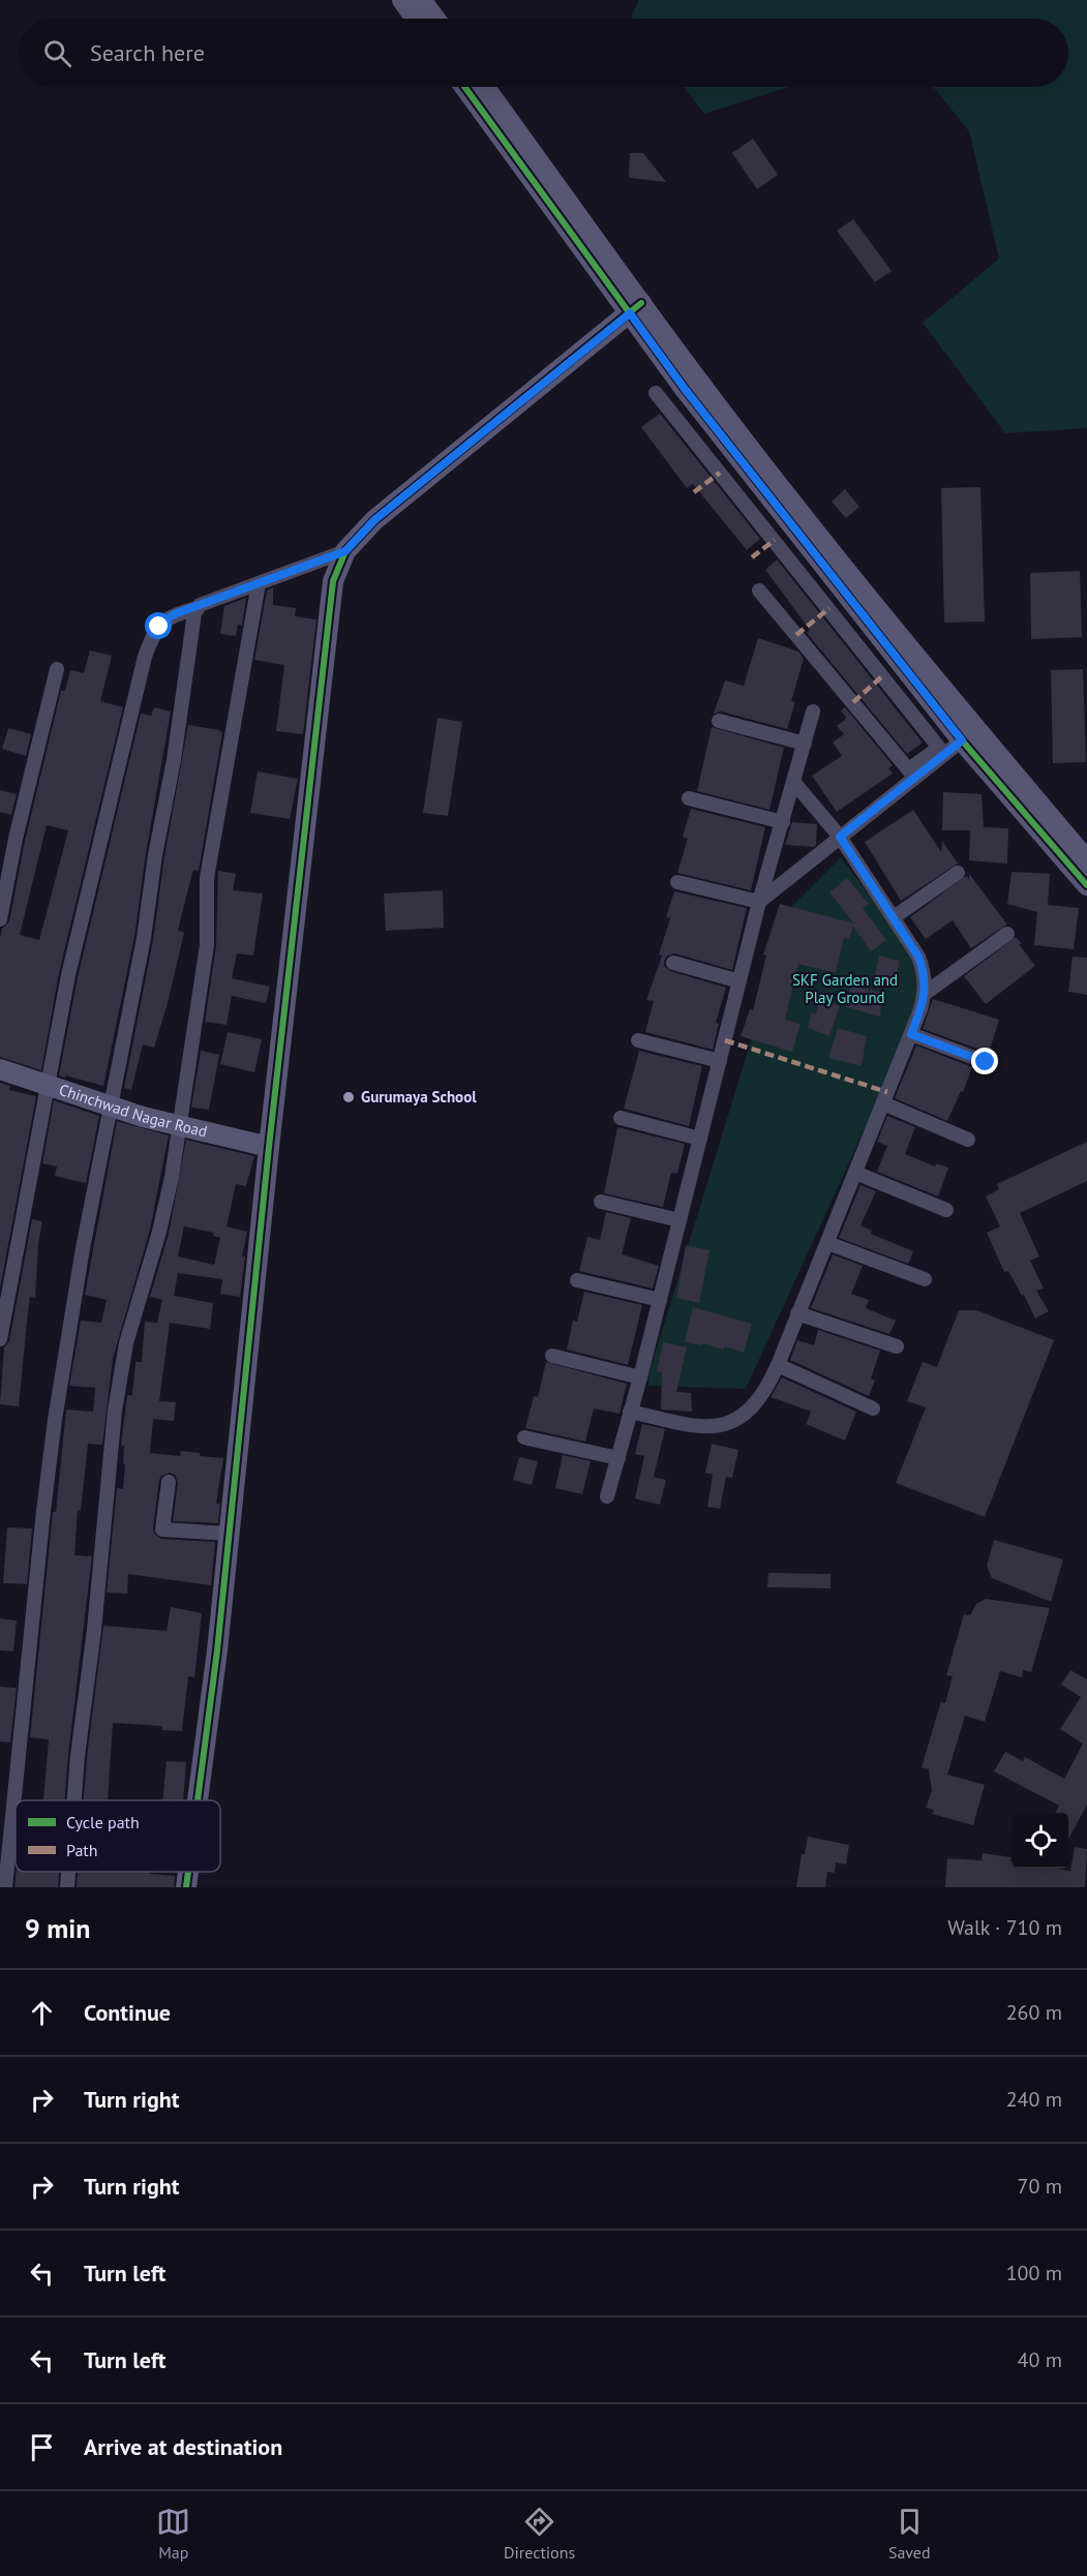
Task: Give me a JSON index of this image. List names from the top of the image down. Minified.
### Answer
{"streets":{"street":["Chinchwad Nagar Road"]},"parks":["SKF Garden and Play Ground"],"places":["Gurumaya School"],"legend":["Cycle path","Path"],"page":{"search":"Search here","heading":["9 min","Walk · 710 m"],"list":[["Continue","260 m"],["Turn right","240 m"],["Turn right","70 m"],["Turn left","100 m"],["Turn left","40 m"],"Arrive at destination"],"nav":["Map","Directions","Saved"]}}
